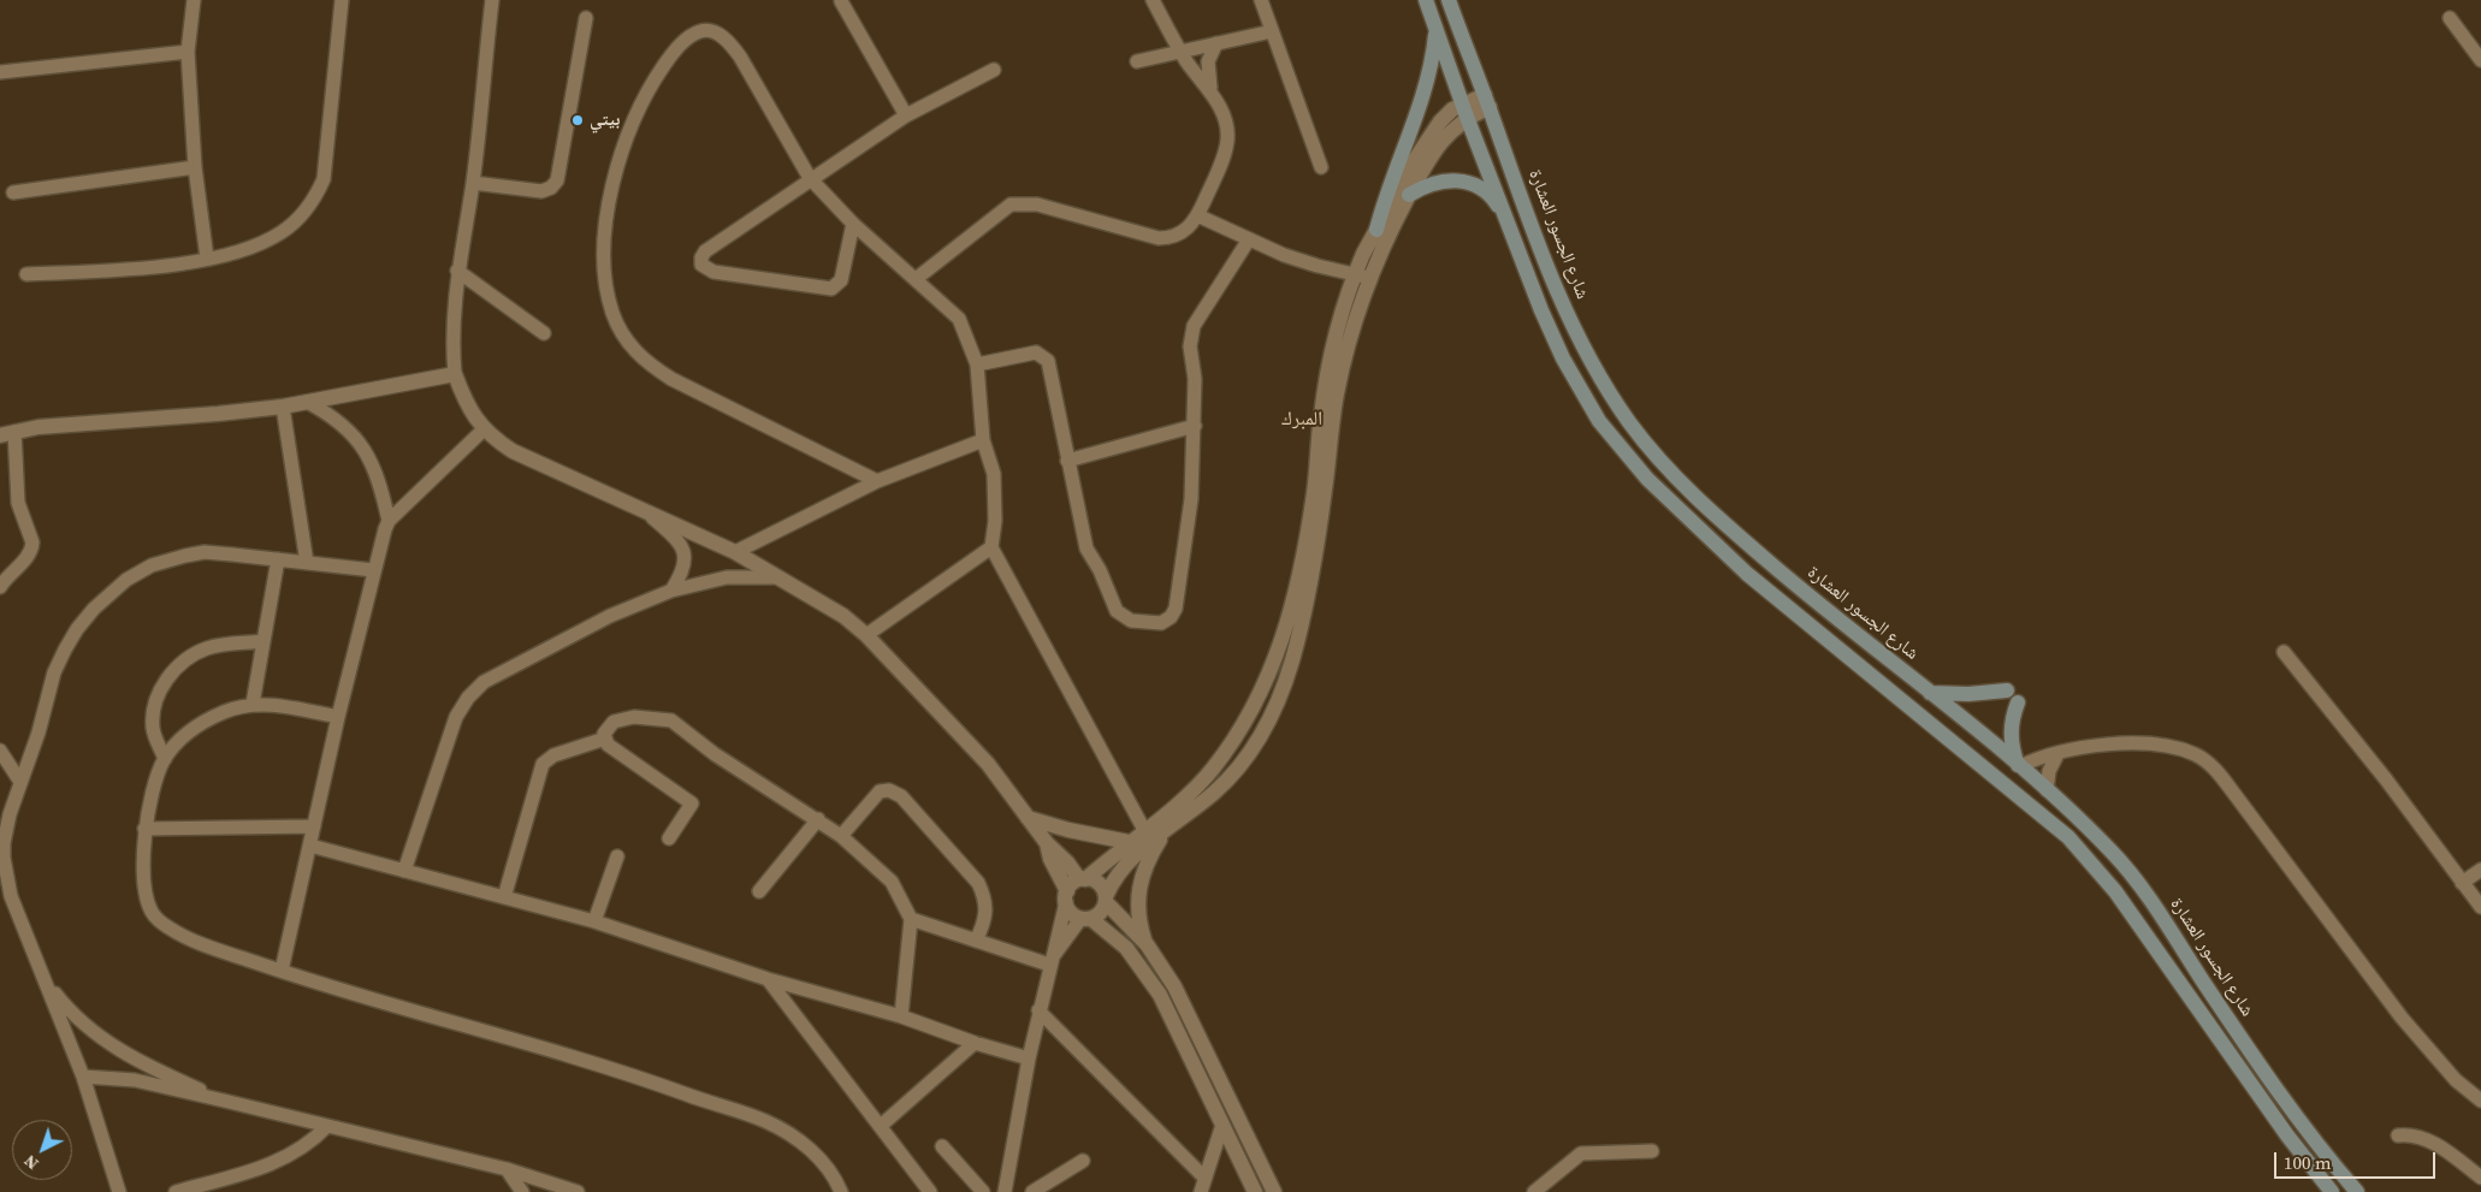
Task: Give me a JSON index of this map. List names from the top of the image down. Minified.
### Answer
{"streets":{"main road":["شارع الجسور العشارة"]},"districts":["المبرك"],"places":["بيتي"],"scale_bar":"100 m","north":"bottom left"}
